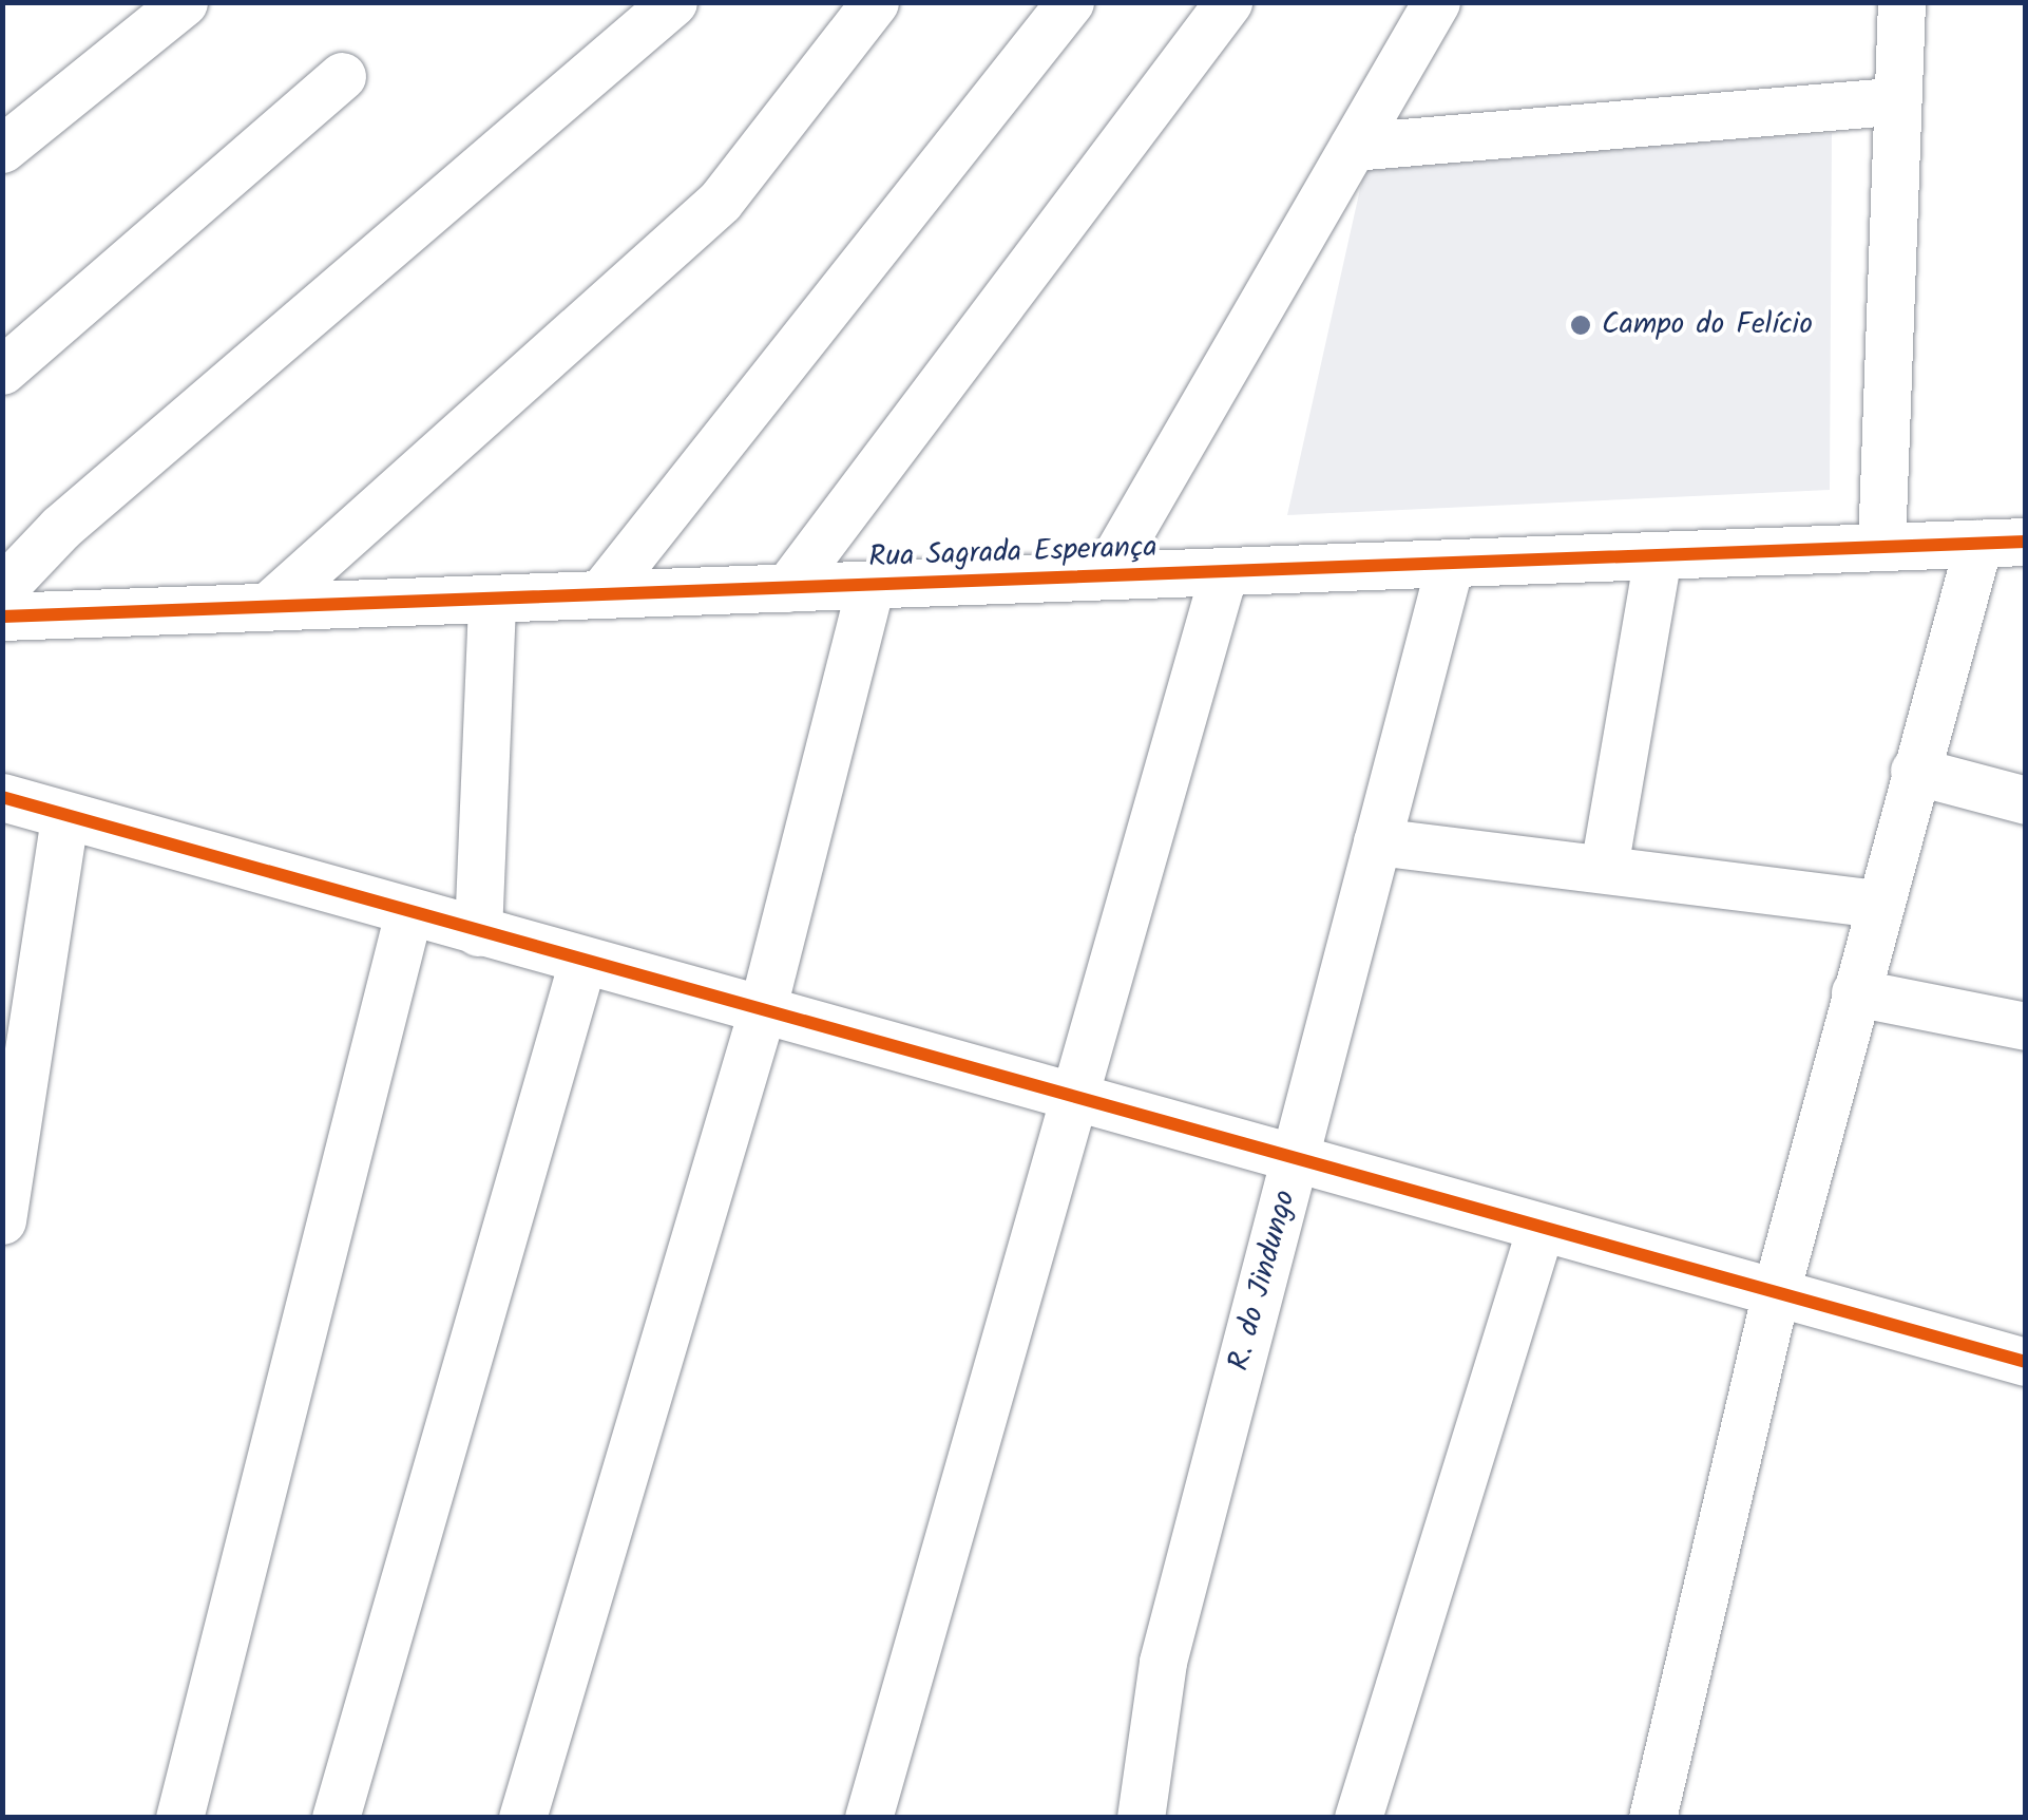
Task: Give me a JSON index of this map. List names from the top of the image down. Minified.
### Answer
{"streets":{"street":["Rua Sagrada Esperança","R. do Jindungo"]},"crossings":[["Rua Sagrada Esperança","R. do Jindungo"]],"places":["Campo do Felício"]}
